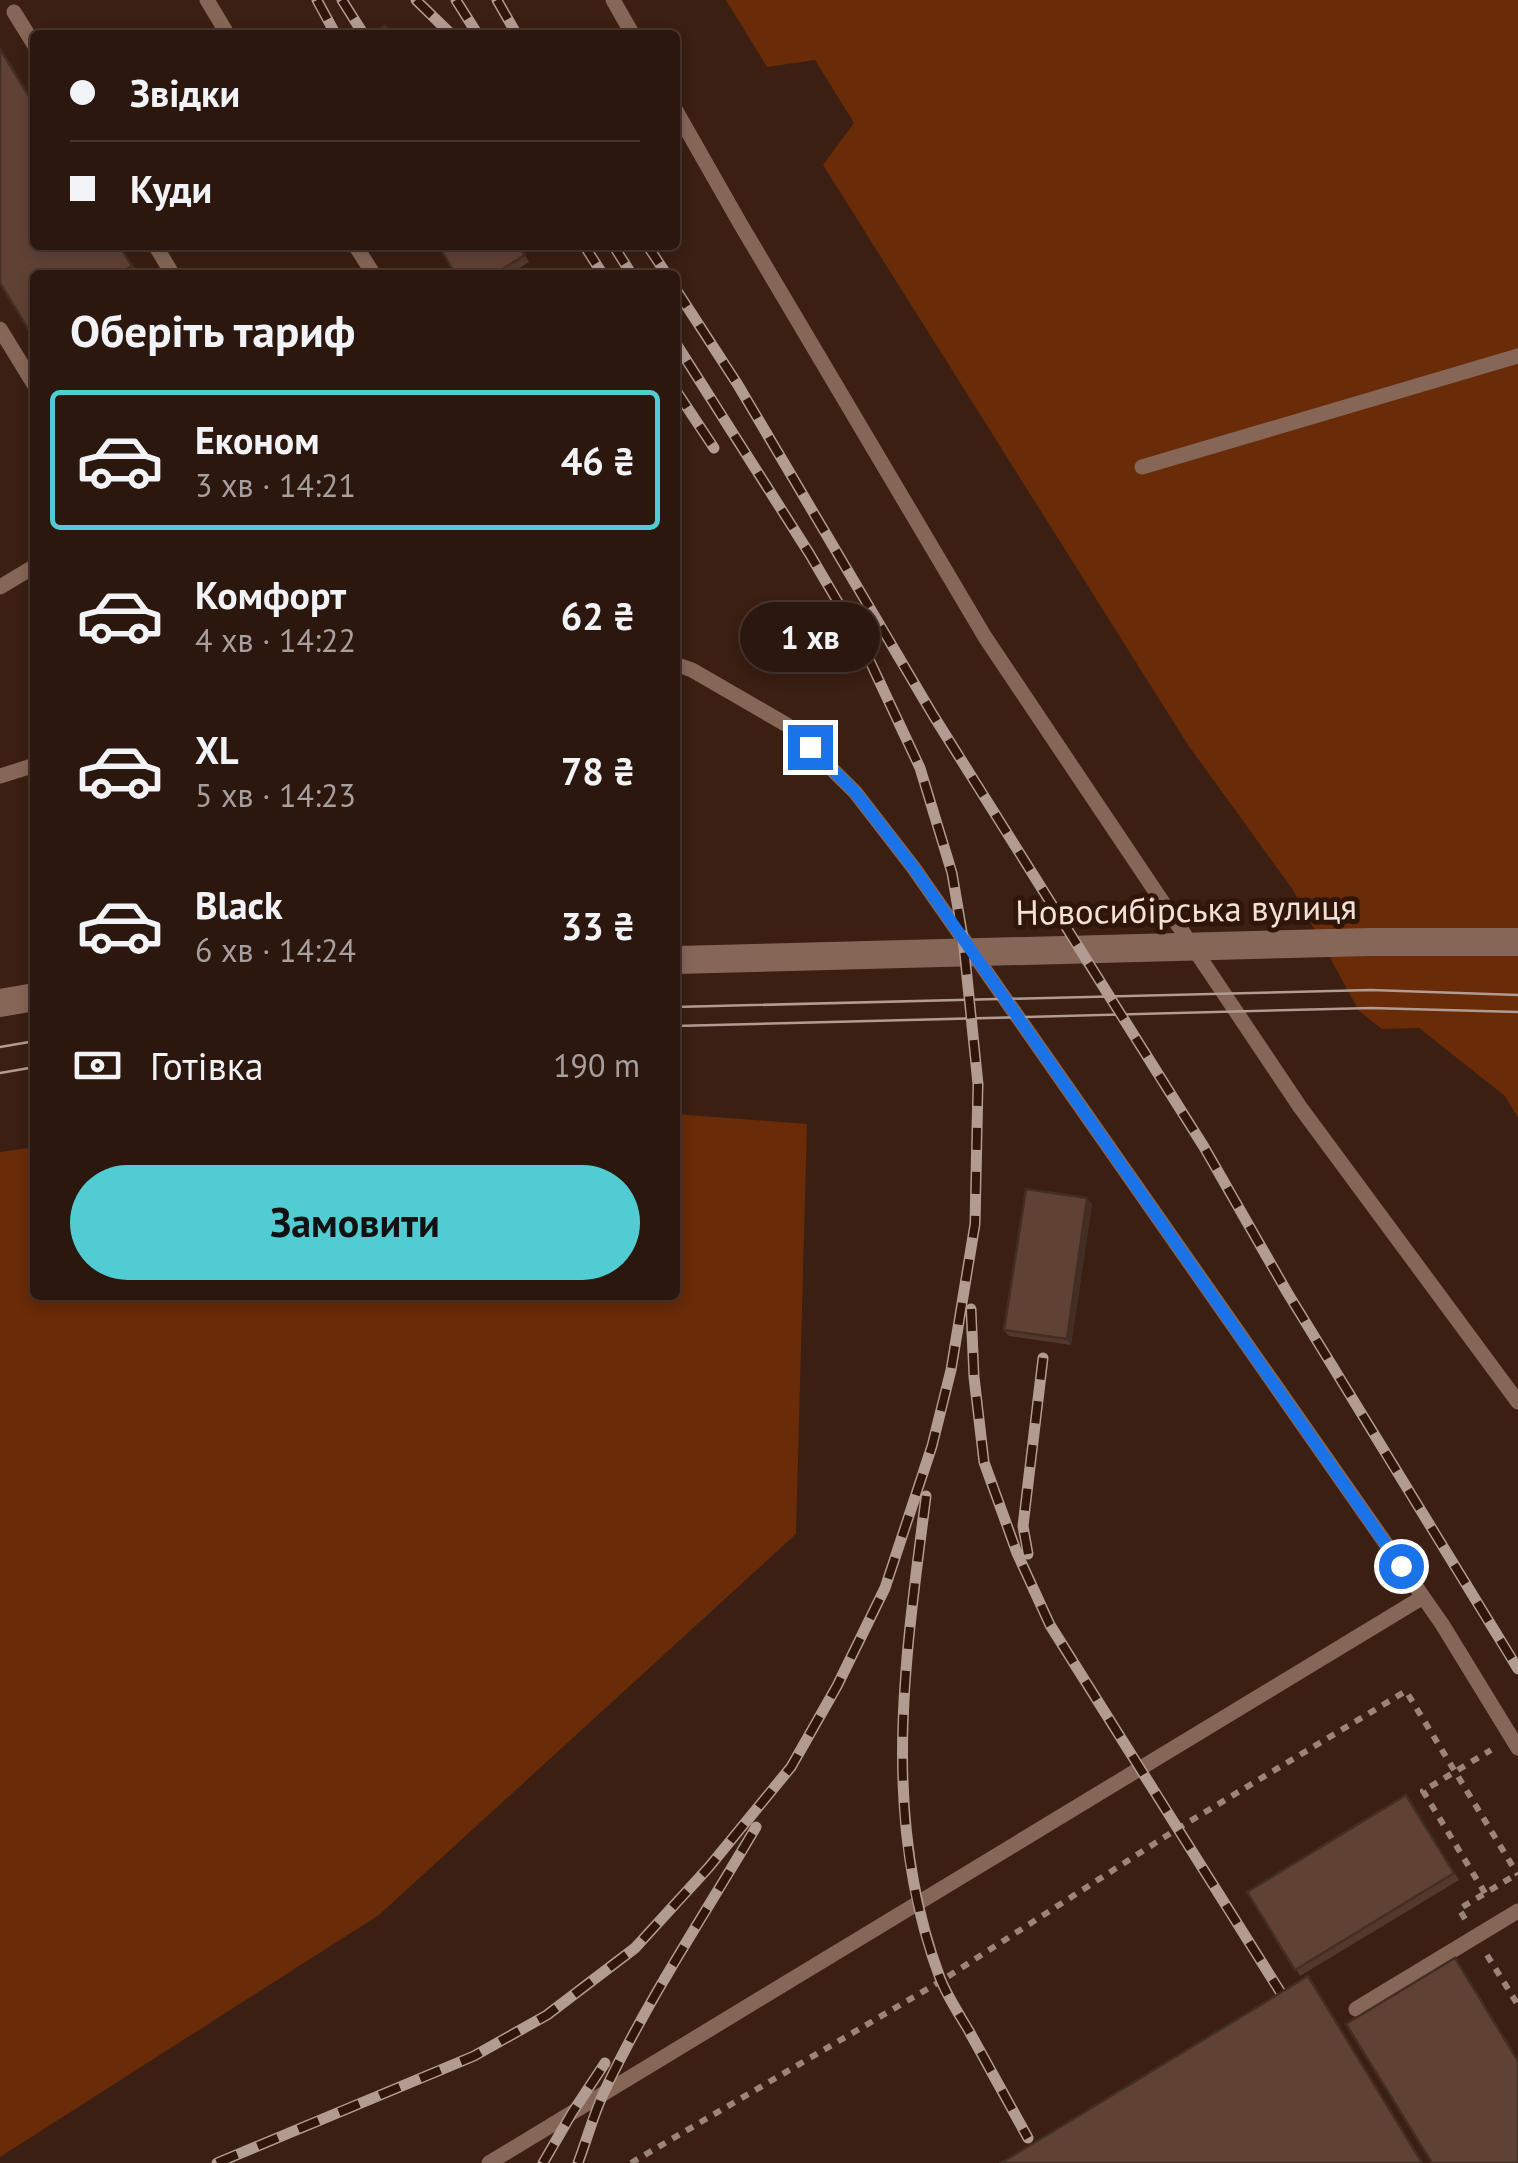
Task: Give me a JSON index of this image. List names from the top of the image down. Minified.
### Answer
{"streets":{"main road":["Новосибірська вулиця"]},"page":{"banner":["Звідки","Куди"],"heading":"Оберіть тариф","list":[{"name":"Економ","note":"3 хв · 14:21","value":"46 ₴"},{"name":"Комфорт","note":"4 хв · 14:22","value":"62 ₴"},{"name":"XL","note":"5 хв · 14:23","value":"78 ₴"},{"name":"Black","note":"6 хв · 14:24","value":"33 ₴"}],"bubble":"1 хв","pay":["Готівка","190 m"],"buttons":"Замовити"}}
